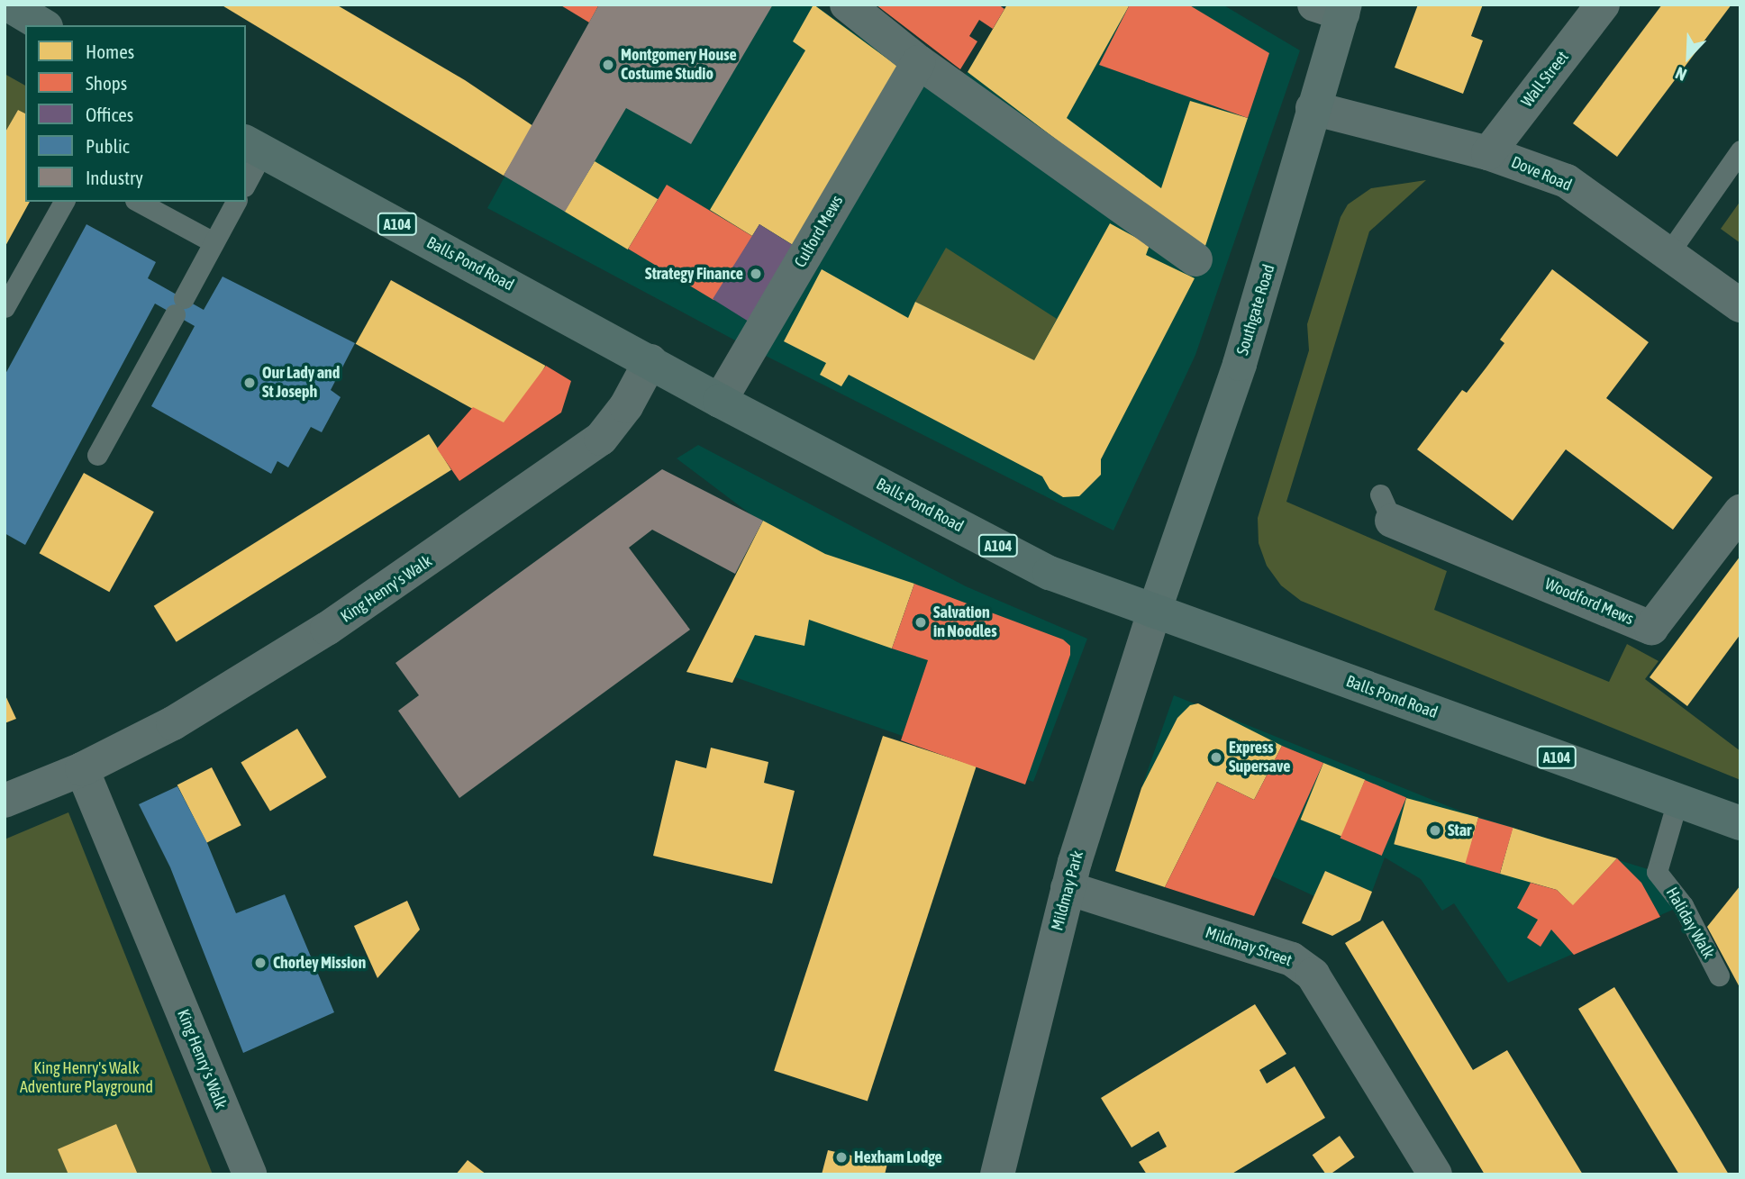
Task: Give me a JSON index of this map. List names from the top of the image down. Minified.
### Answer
{"streets":{"main road":["A104","Balls Pond Road","Southgate Road"],"street":["Wall Street","Dove Road","Culford Mews","King Henry's Walk","Woodford Mews","Mildmay Park","Mildmay Street"],"lane":["Haliday Walk"]},"crossings":[["Wall Street","Dove Road"],["Dove Road","Southgate Road"],["Culford Mews","Balls Pond Road"],["Balls Pond Road","Southgate Road"],["Balls Pond Road","King Henry's Walk"],["Balls Pond Road","Mildmay Park"],["Balls Pond Road","Haliday Walk"],["Southgate Road","Mildmay Park"],["Mildmay Park","Mildmay Street"]],"parks":["King Henry's Walk Adventure Playground"],"places":["Montgomery House Costume Studio","Strategy Finance","Our Lady and St Joseph","Salvation in Noodles","Express Supersave","Star","Chorley Mission","Hexham Lodge"],"legend":["Homes","Shops","Offices","Public","Industry"],"north":"bottom left"}
